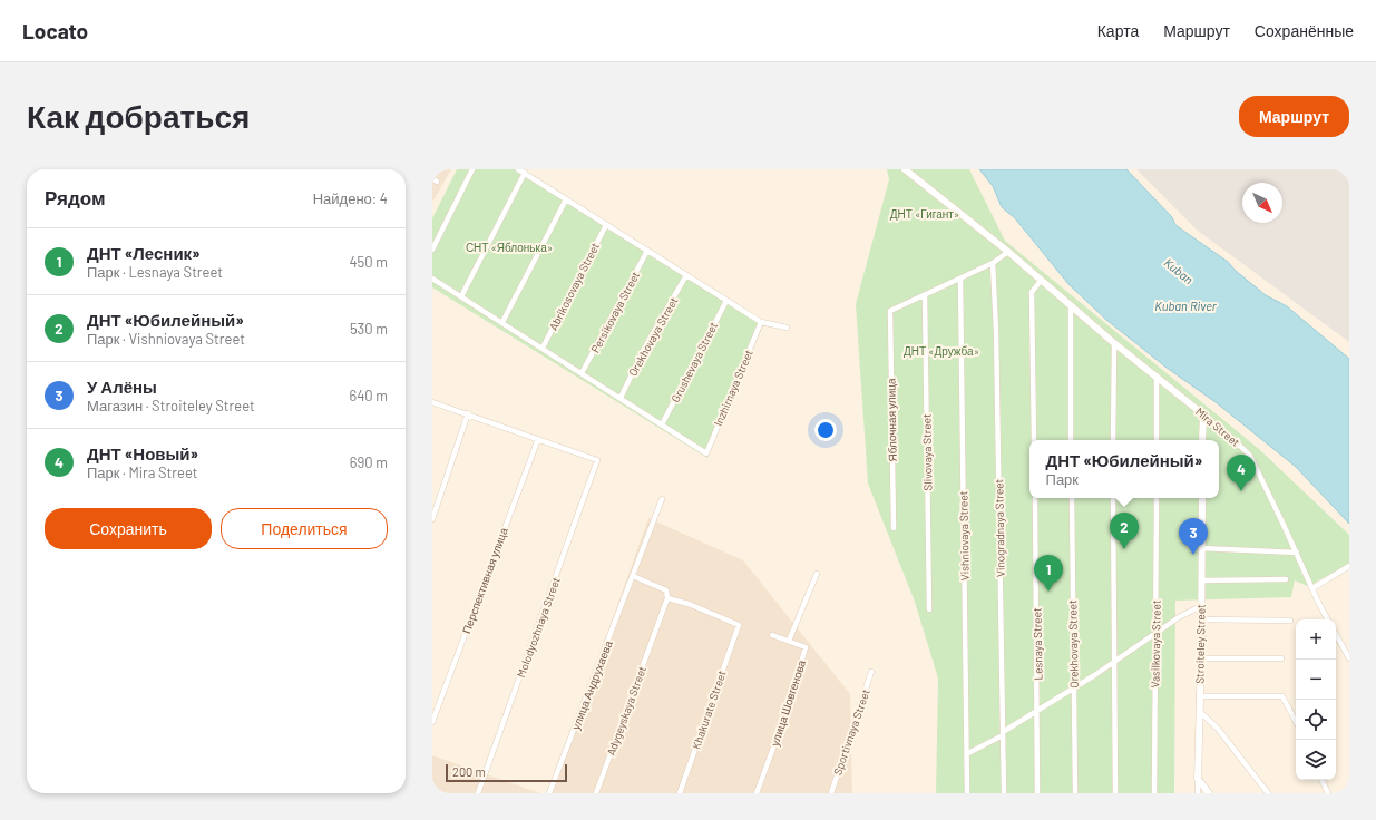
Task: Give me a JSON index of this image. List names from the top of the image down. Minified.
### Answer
{"streets":{"street":["Abrikosovaya Street","Persikovaya Street","Orekhovaya Street","Grushevaya Street","Inzhirnaya Street","Яблочная улица","Mira Street","Slivovaya Street","Vinogradnaya Street","Vishniovaya Street","Перспективная улица","Molodyozhnaya Street","Lesnaya Street","Vasilkovaya Street","Stroiteley Street","улица Андрухаева","улица Шовгенова","Khakurate Street","Adygeyskaya Street","Sportivnaya Street"]},"crossings":[["Grushevaya Street","Inzhirnaya Street"],["Яблочная улица","Slivovaya Street"],["Перспективная улица","Molodyozhnaya Street"],["Khakurate Street","Adygeyskaya Street"]],"water":["Kuban","Kuban River"],"parks":["ДНТ «Гигант»","СНТ «Яблонька»","ДНТ «Дружба»"],"scale_bar":"200 m","north":"bottom right","page":{"header":"Locato","nav":["Карта","Маршрут","Сохранённые"],"buttons":["Маршрут",["Сохранить","Поделиться"]],"title":"Как добраться","heading":["Рядом","Найдено: 4"],"list":[{"mark":"1","name":"ДНТ «Лесник»","note":"Парк · Lesnaya Street","value":"450 m"},{"mark":"2","name":"ДНТ «Юбилейный»","note":"Парк · Vishniovaya Street","value":"530 m"},{"mark":"3","name":"У Алёны","note":"Магазин · Stroiteley Street","value":"640 m"},{"mark":"4","name":"ДНТ «Новый»","note":"Парк · Mira Street","value":"690 m"}],"popup":["ДНТ «Юбилейный»","Парк"],"pins":["4","2","3","1"],"map_buttons":["+","−"],"scale":"200 m"}}
